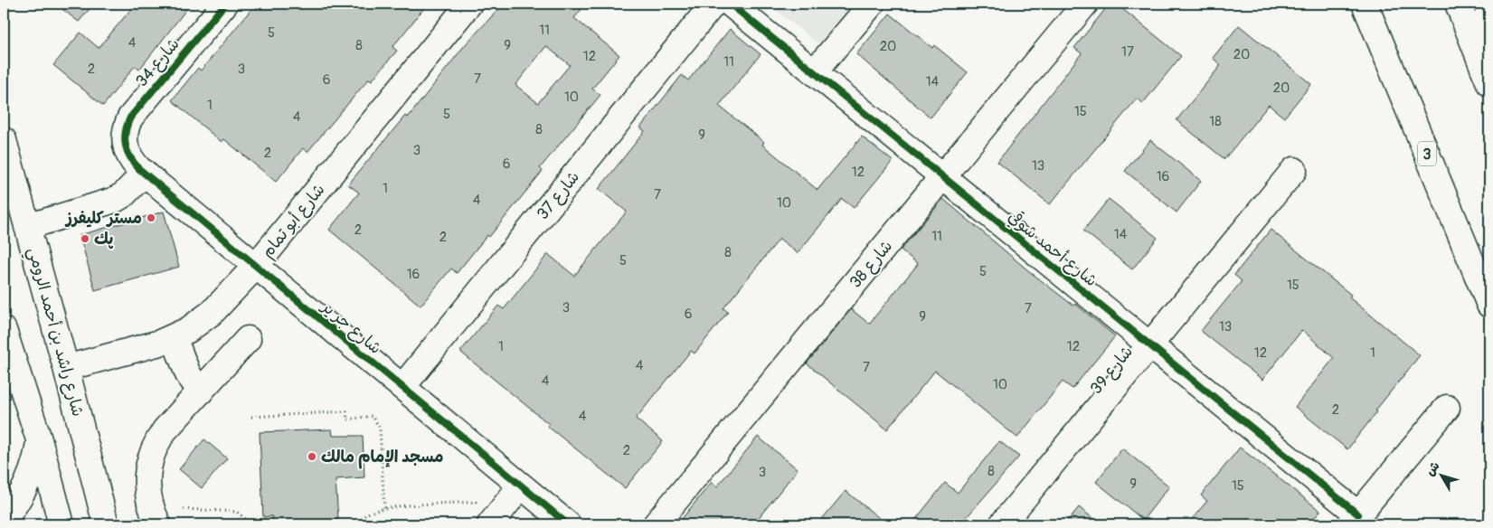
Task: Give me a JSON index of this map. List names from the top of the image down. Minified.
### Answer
{"streets":{"street":["شارع 34","3","شارع 37","شارع أبو تمام","شارع أحمد شوقي","شارع 38","شارع جر ير","شارع راشد بن أحمد الرومي","شارع 39"]},"crossings":[["شارع 34","شارع جر ير"],["شارع 37","شارع جر ير"],["شارع أبو تمام","شارع جر ير"],["شارع أبو تمام","شارع راشد بن أحمد الرومي"],["شارع أحمد شوقي","شارع 38"],["شارع أحمد شوقي","شارع 39"]],"places":["مستر كليفرز","پك","مسجد الإمام مالك"],"house_numbers":["11","5","4","8","9","20","17","20","12","11","2","3","7","6","14","20","10","1","15","5","4","18","8","9","3","2","6","13","12","16","1","7","4","10","2","14","11","2","8","5","5","16","15","3","7","6","9","13","1","12","12","1","4","7","4","10","2","4","2","8","3","9","15"],"north":"top left"}
